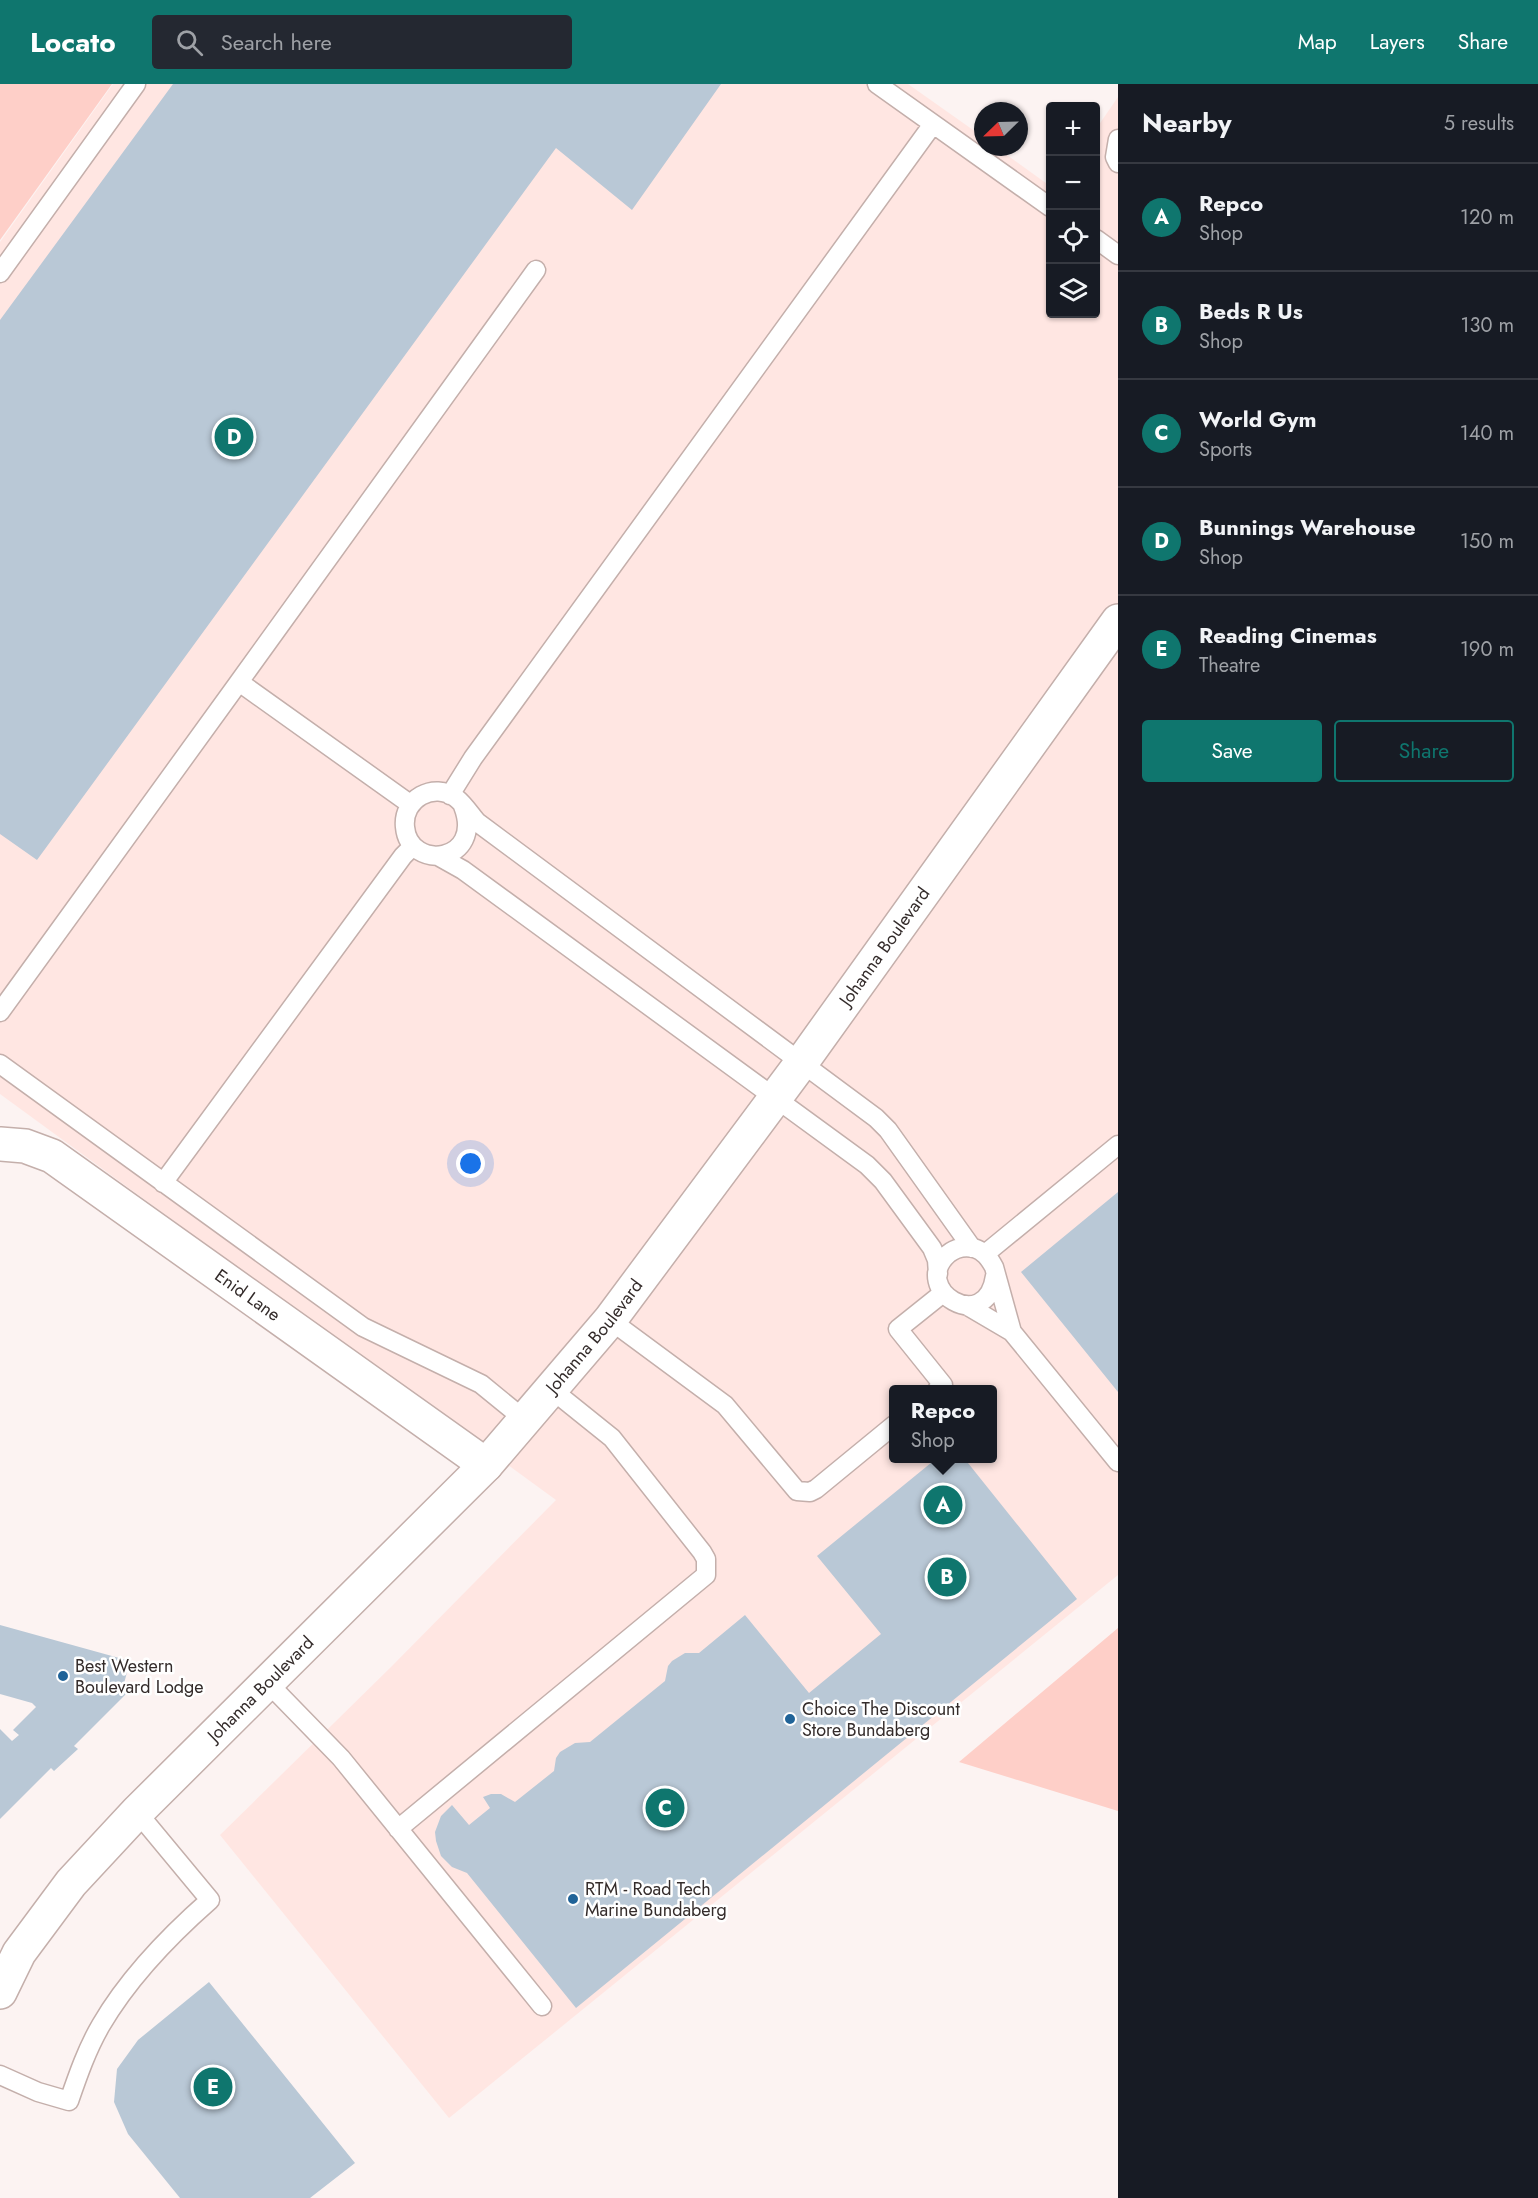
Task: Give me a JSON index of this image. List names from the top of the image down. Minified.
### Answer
{"streets":{"street":["Johanna Boulevard","Enid Lane"]},"crossings":[["Johanna Boulevard","Enid Lane"]],"places":["Best Western Boulevard Lodge","Choice The Discount Store Bundaberg","RTM - Road Tech Marine Bundaberg"],"north":"bottom left","page":{"header":"Locato","search":"Search here","nav":["Map","Layers","Share"],"heading":["Nearby","5 results"],"map_buttons":["+","−"],"list":[{"mark":"A","name":"Repco","note":"Shop","value":"120 m"},{"mark":"B","name":"Beds R Us","note":"Shop","value":"130 m"},{"mark":"C","name":"World Gym","note":"Sports","value":"140 m"},{"mark":"D","name":"Bunnings Warehouse","note":"Shop","value":"150 m"},{"mark":"E","name":"Reading Cinemas","note":"Theatre","value":"190 m"}],"pins":["D","A","B","C","E"],"buttons":["Save","Share"],"popup":["Repco","Shop"]}}
